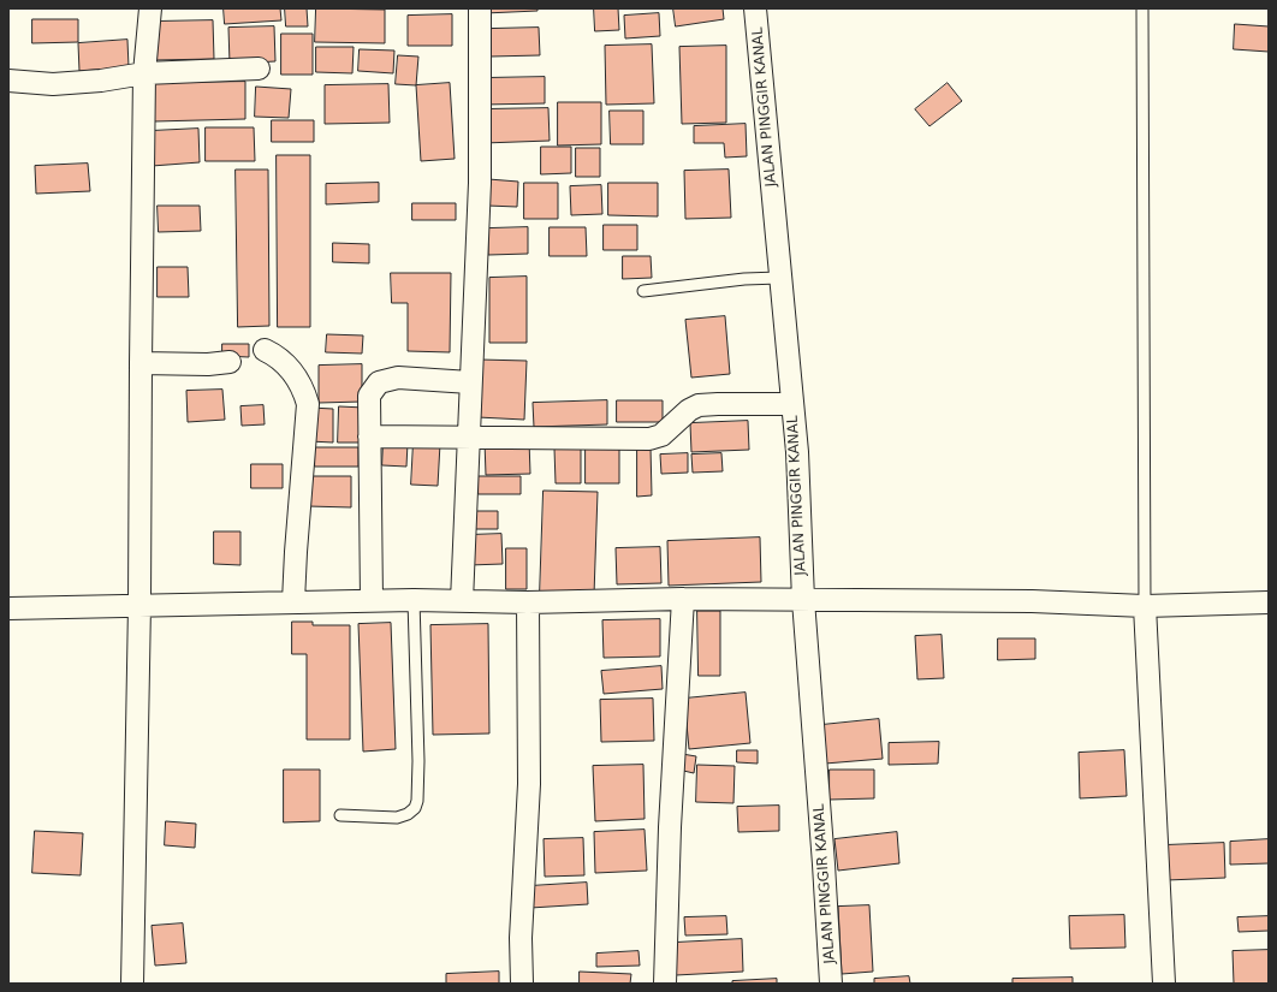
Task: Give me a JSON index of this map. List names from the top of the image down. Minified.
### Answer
{"streets":{"street":["JALAN PINGGIR KANAL"]}}
